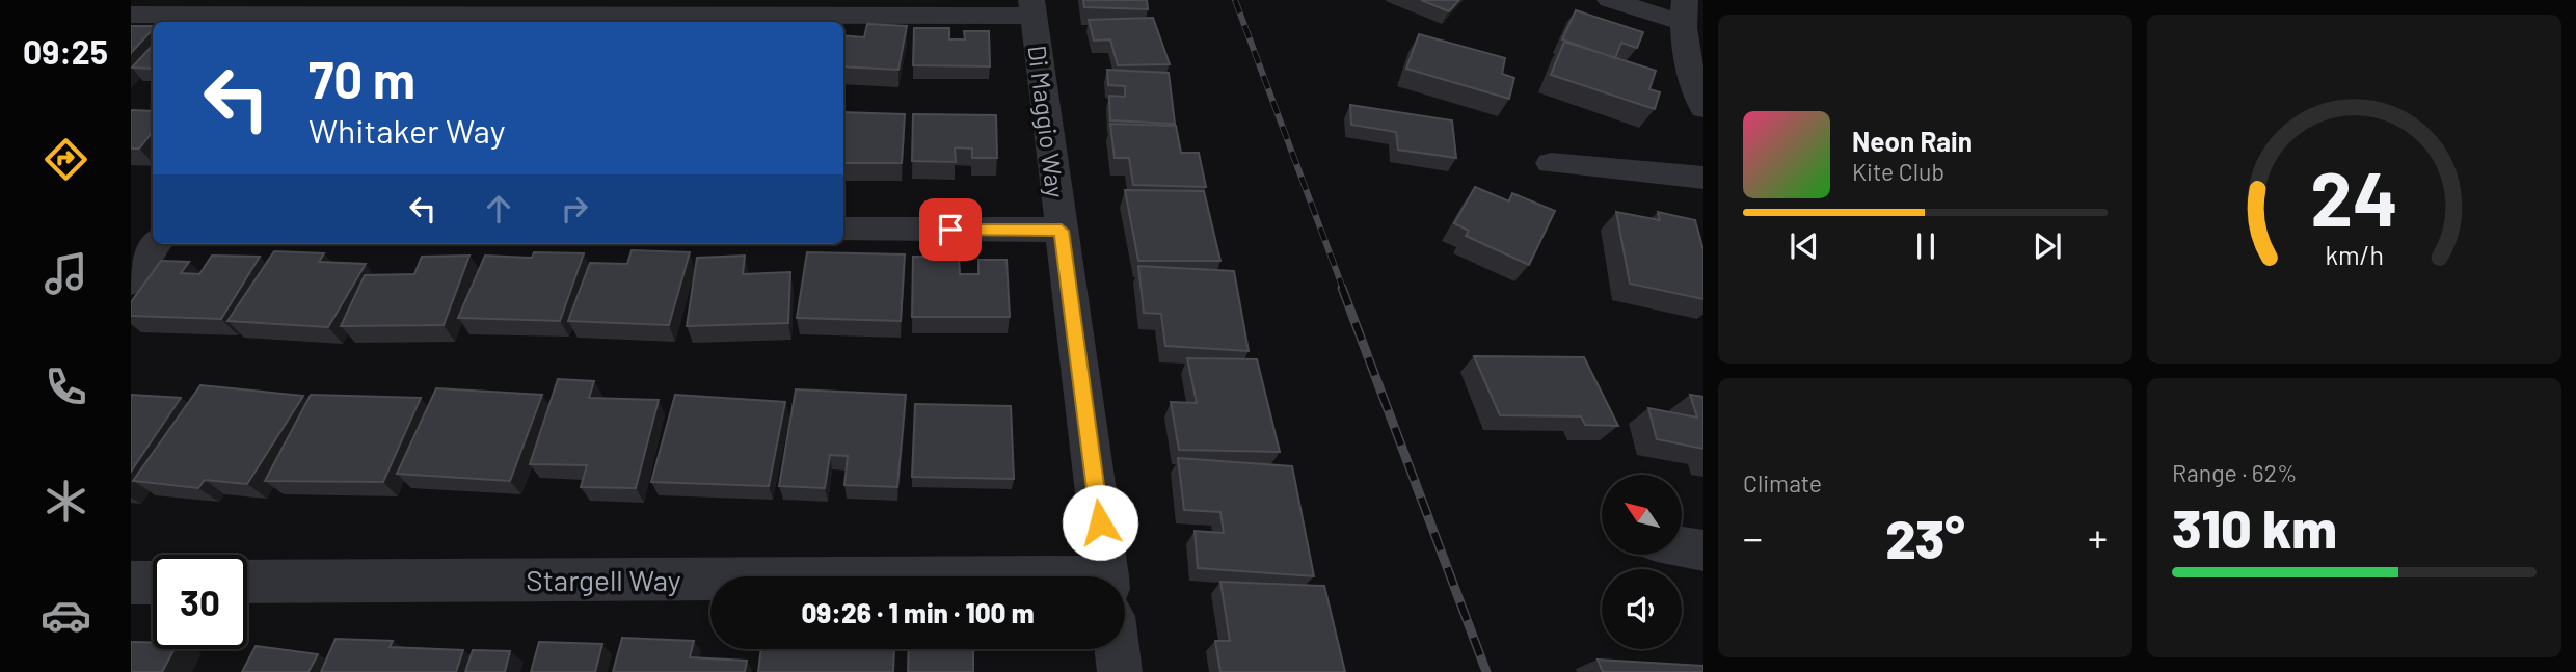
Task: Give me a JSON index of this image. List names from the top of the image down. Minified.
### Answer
{"streets":{"street":["Di Maggio Way","Stargell Way"]},"north":"top left","page":{"tabs":"09:25","turn":["70 m","Whitaker Way"],"song":["Neon Rain","Kite Club"],"tile":["Climate",["Range · 62%","310 km"]],"heat":["−","23°","+"],"limit":"30","trip":"09:26 · 1 min · 100 m","gauge":["24","km/h"]}}
